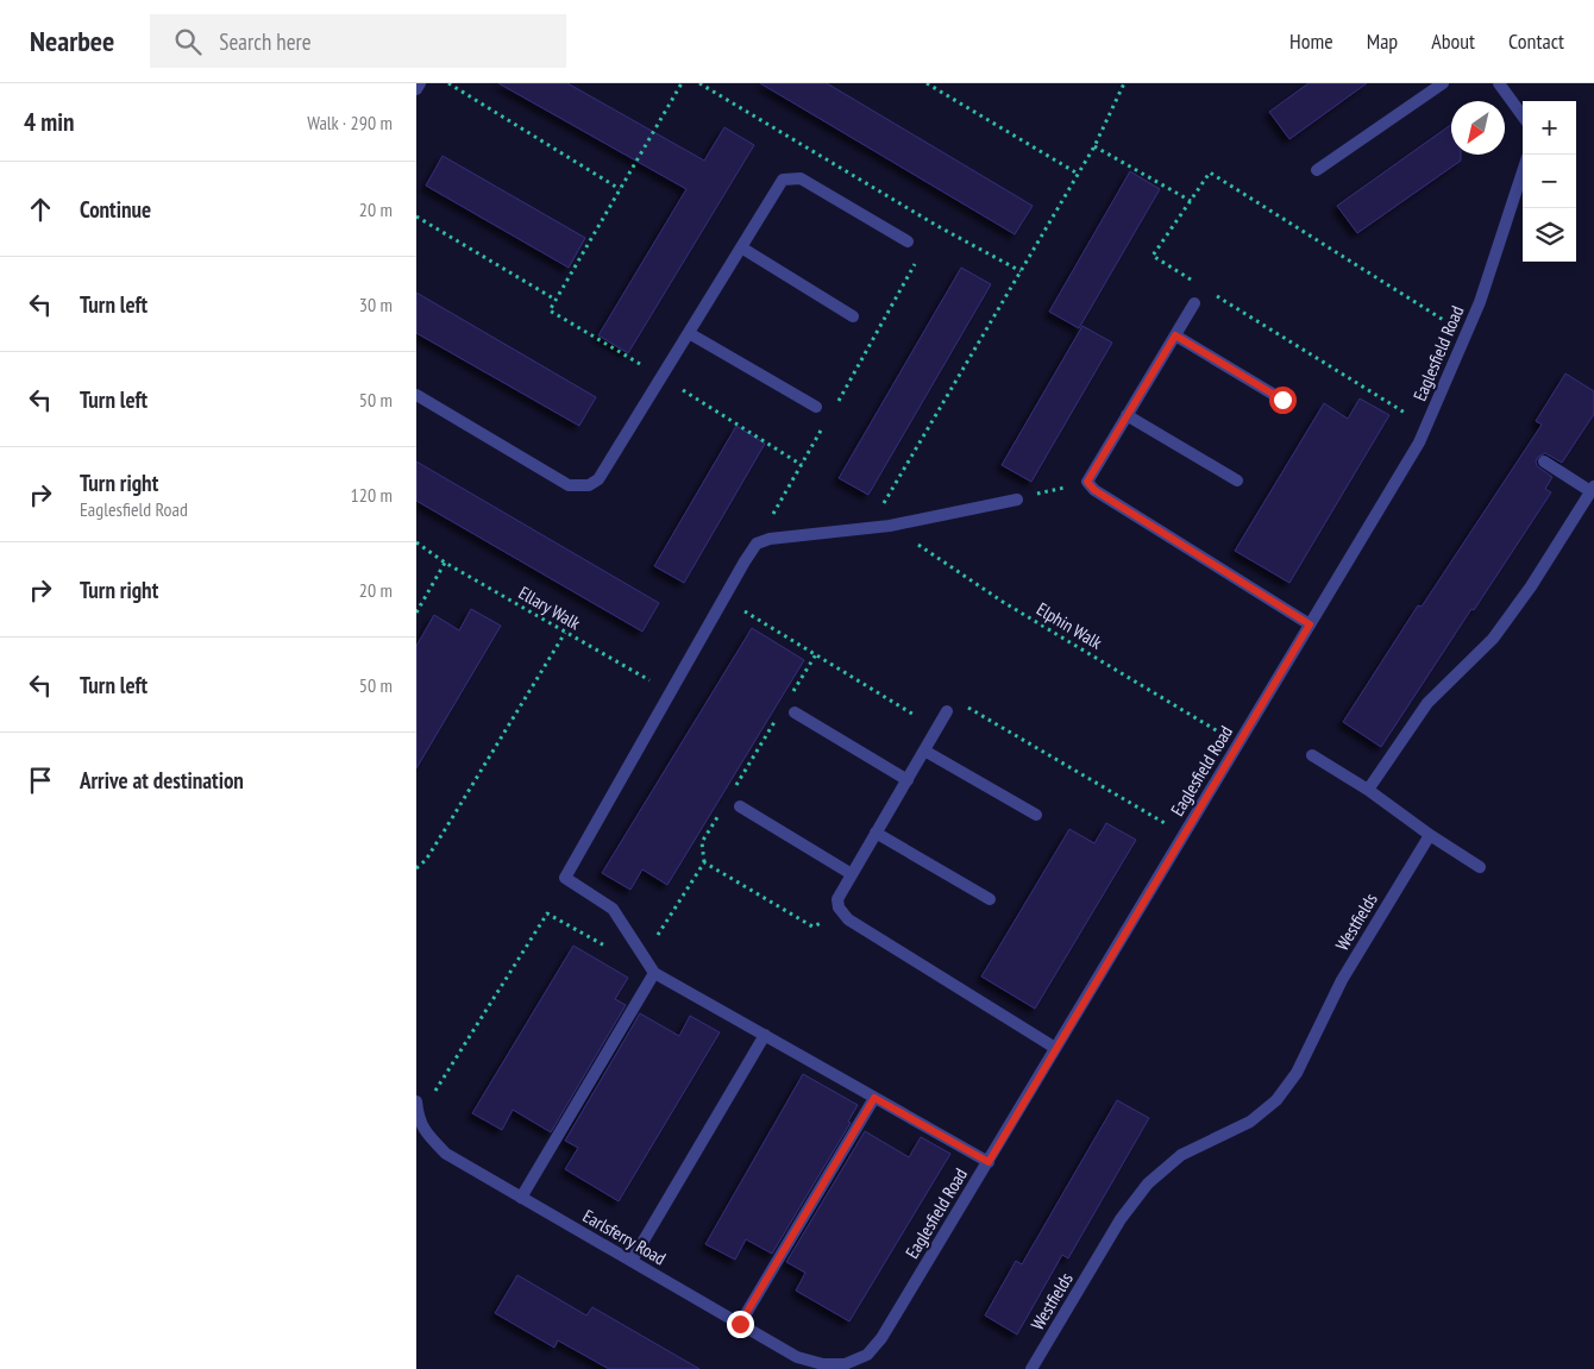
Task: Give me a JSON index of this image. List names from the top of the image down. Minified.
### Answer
{"streets":{"street":["Eaglesfield Road","Westfields","Earlsferry Road"],"path":["Ellary Walk","Elphin Walk"]},"crossings":[["Eaglesfield Road","Elphin Walk"],["Eaglesfield Road","Earlsferry Road"]],"north":"bottom left","page":{"header":"Nearbee","search":"Search here","nav":["Home","Map","About","Contact"],"heading":["4 min","Walk · 290 m"],"map_buttons":["+","−"],"list":[["Continue","20 m"],["Turn left","30 m"],["Turn left","50 m"],["Turn right","Eaglesfield Road","120 m"],["Turn right","20 m"],["Turn left","50 m"],"Arrive at destination"]}}
